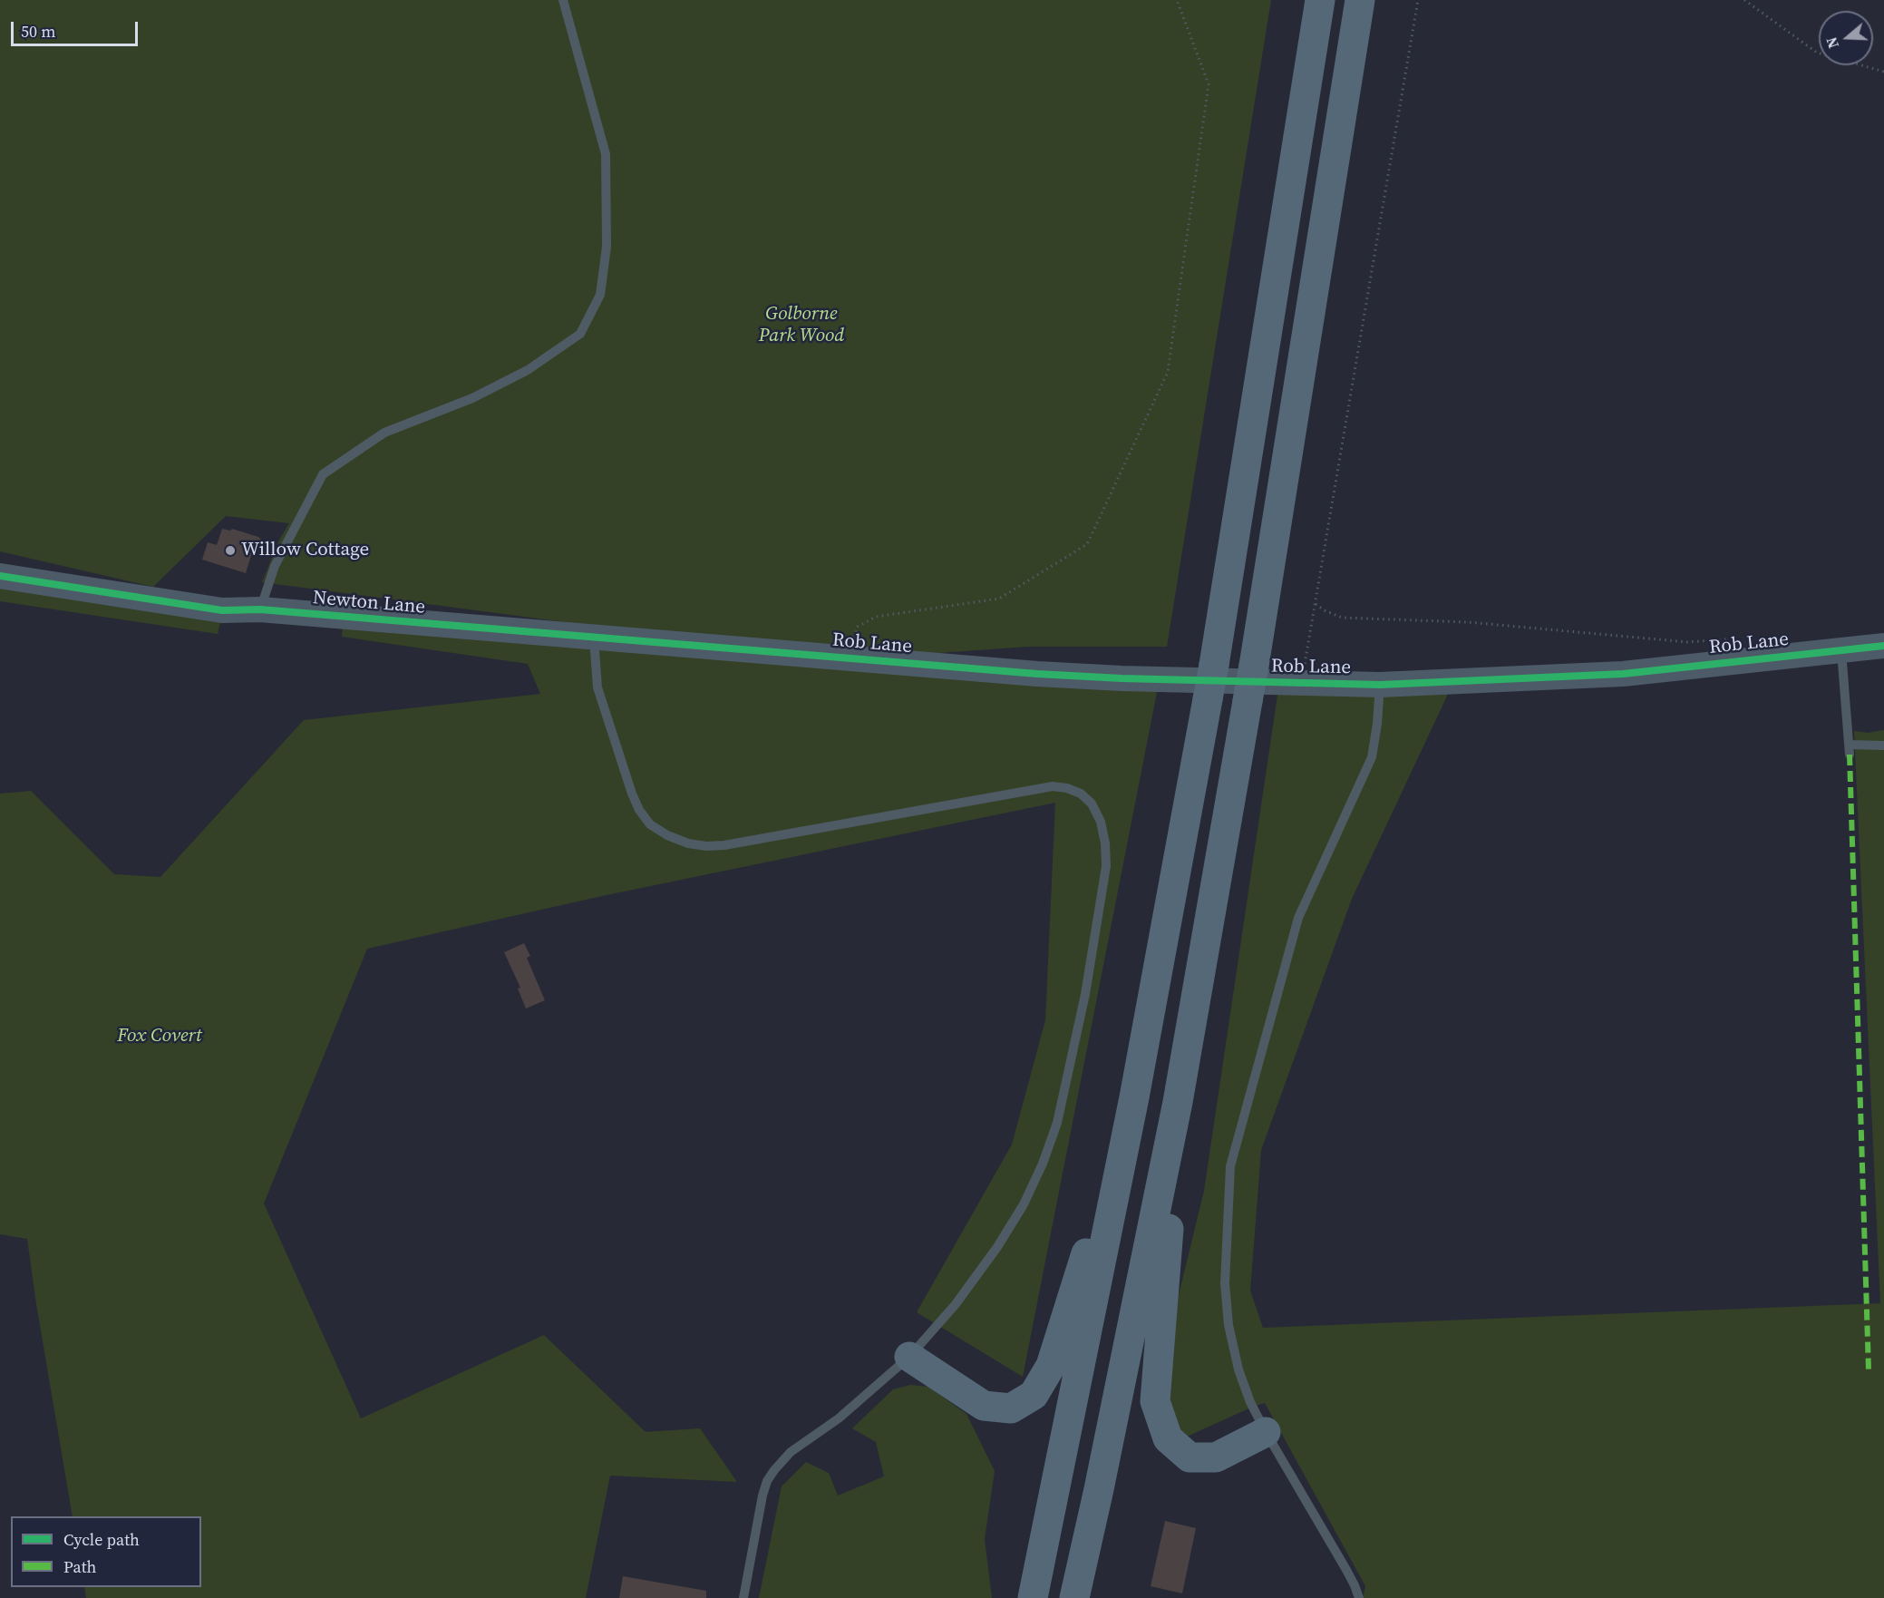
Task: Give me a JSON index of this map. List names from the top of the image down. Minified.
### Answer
{"streets":{"street":["Newton Lane","Rob Lane"]},"crossings":[["Newton Lane","Rob Lane"]],"parks":["Golborne Park Wood","Fox Covert"],"places":["Willow Cottage"],"legend":["Cycle path","Path"],"scale_bar":"50 m","north":"left"}
